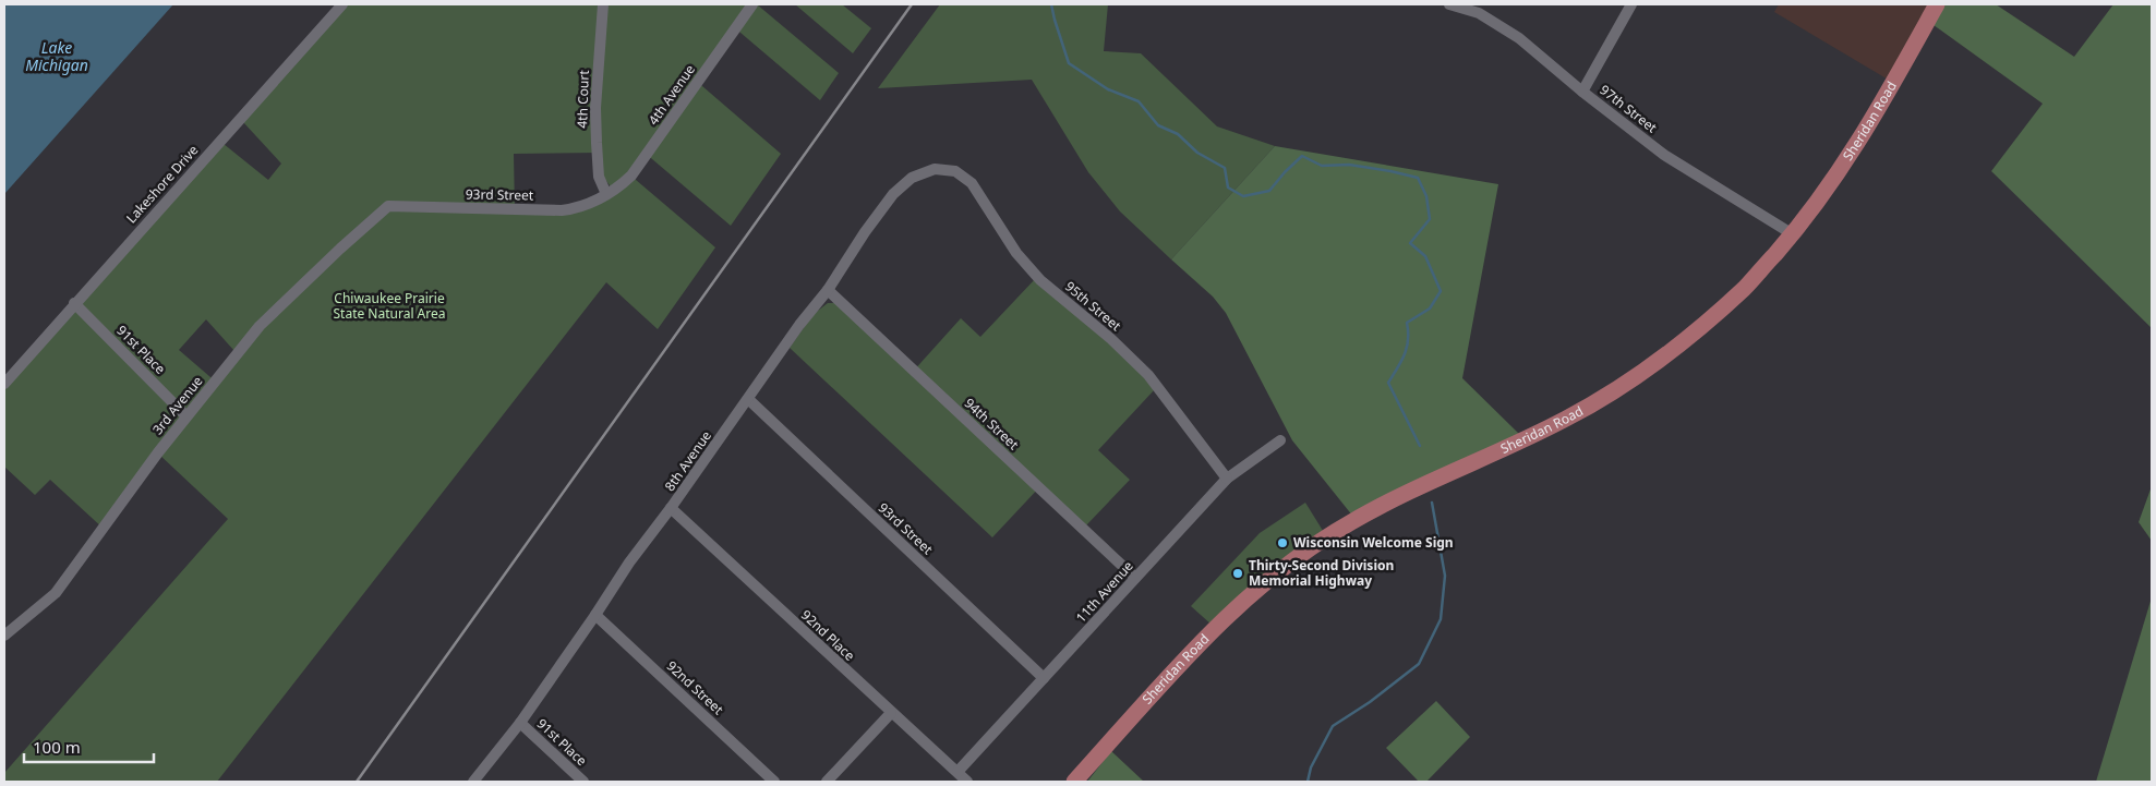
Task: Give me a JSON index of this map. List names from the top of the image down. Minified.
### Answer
{"streets":{"main road":["Sheridan Road"],"street":["4th Avenue","4th Court","97th Street","Lakeshore Drive","93rd Street","95th Street","91st Place","3rd Avenue","94th Street","8th Avenue","11th Avenue","92nd Place","92nd Street"]},"crossings":[["4th Avenue","4th Court"],["4th Avenue","93rd Street"],["4th Court","93rd Street"],["97th Street","Sheridan Road"],["Lakeshore Drive","91st Place"],["93rd Street","3rd Avenue"],["93rd Street","8th Avenue"],["93rd Street","11th Avenue"],["95th Street","8th Avenue"],["95th Street","11th Avenue"],["91st Place","3rd Avenue"],["91st Place","8th Avenue"],["94th Street","8th Avenue"],["94th Street","11th Avenue"],["8th Avenue","92nd Place"],["8th Avenue","92nd Street"],["11th Avenue","92nd Place"]],"water":["Lake Michigan"],"parks":["Chiwaukee Prairie State Natural Area"],"places":["Wisconsin Welcome Sign","Thirty-Second Division Memorial Highway"],"scale_bar":"100 m"}
